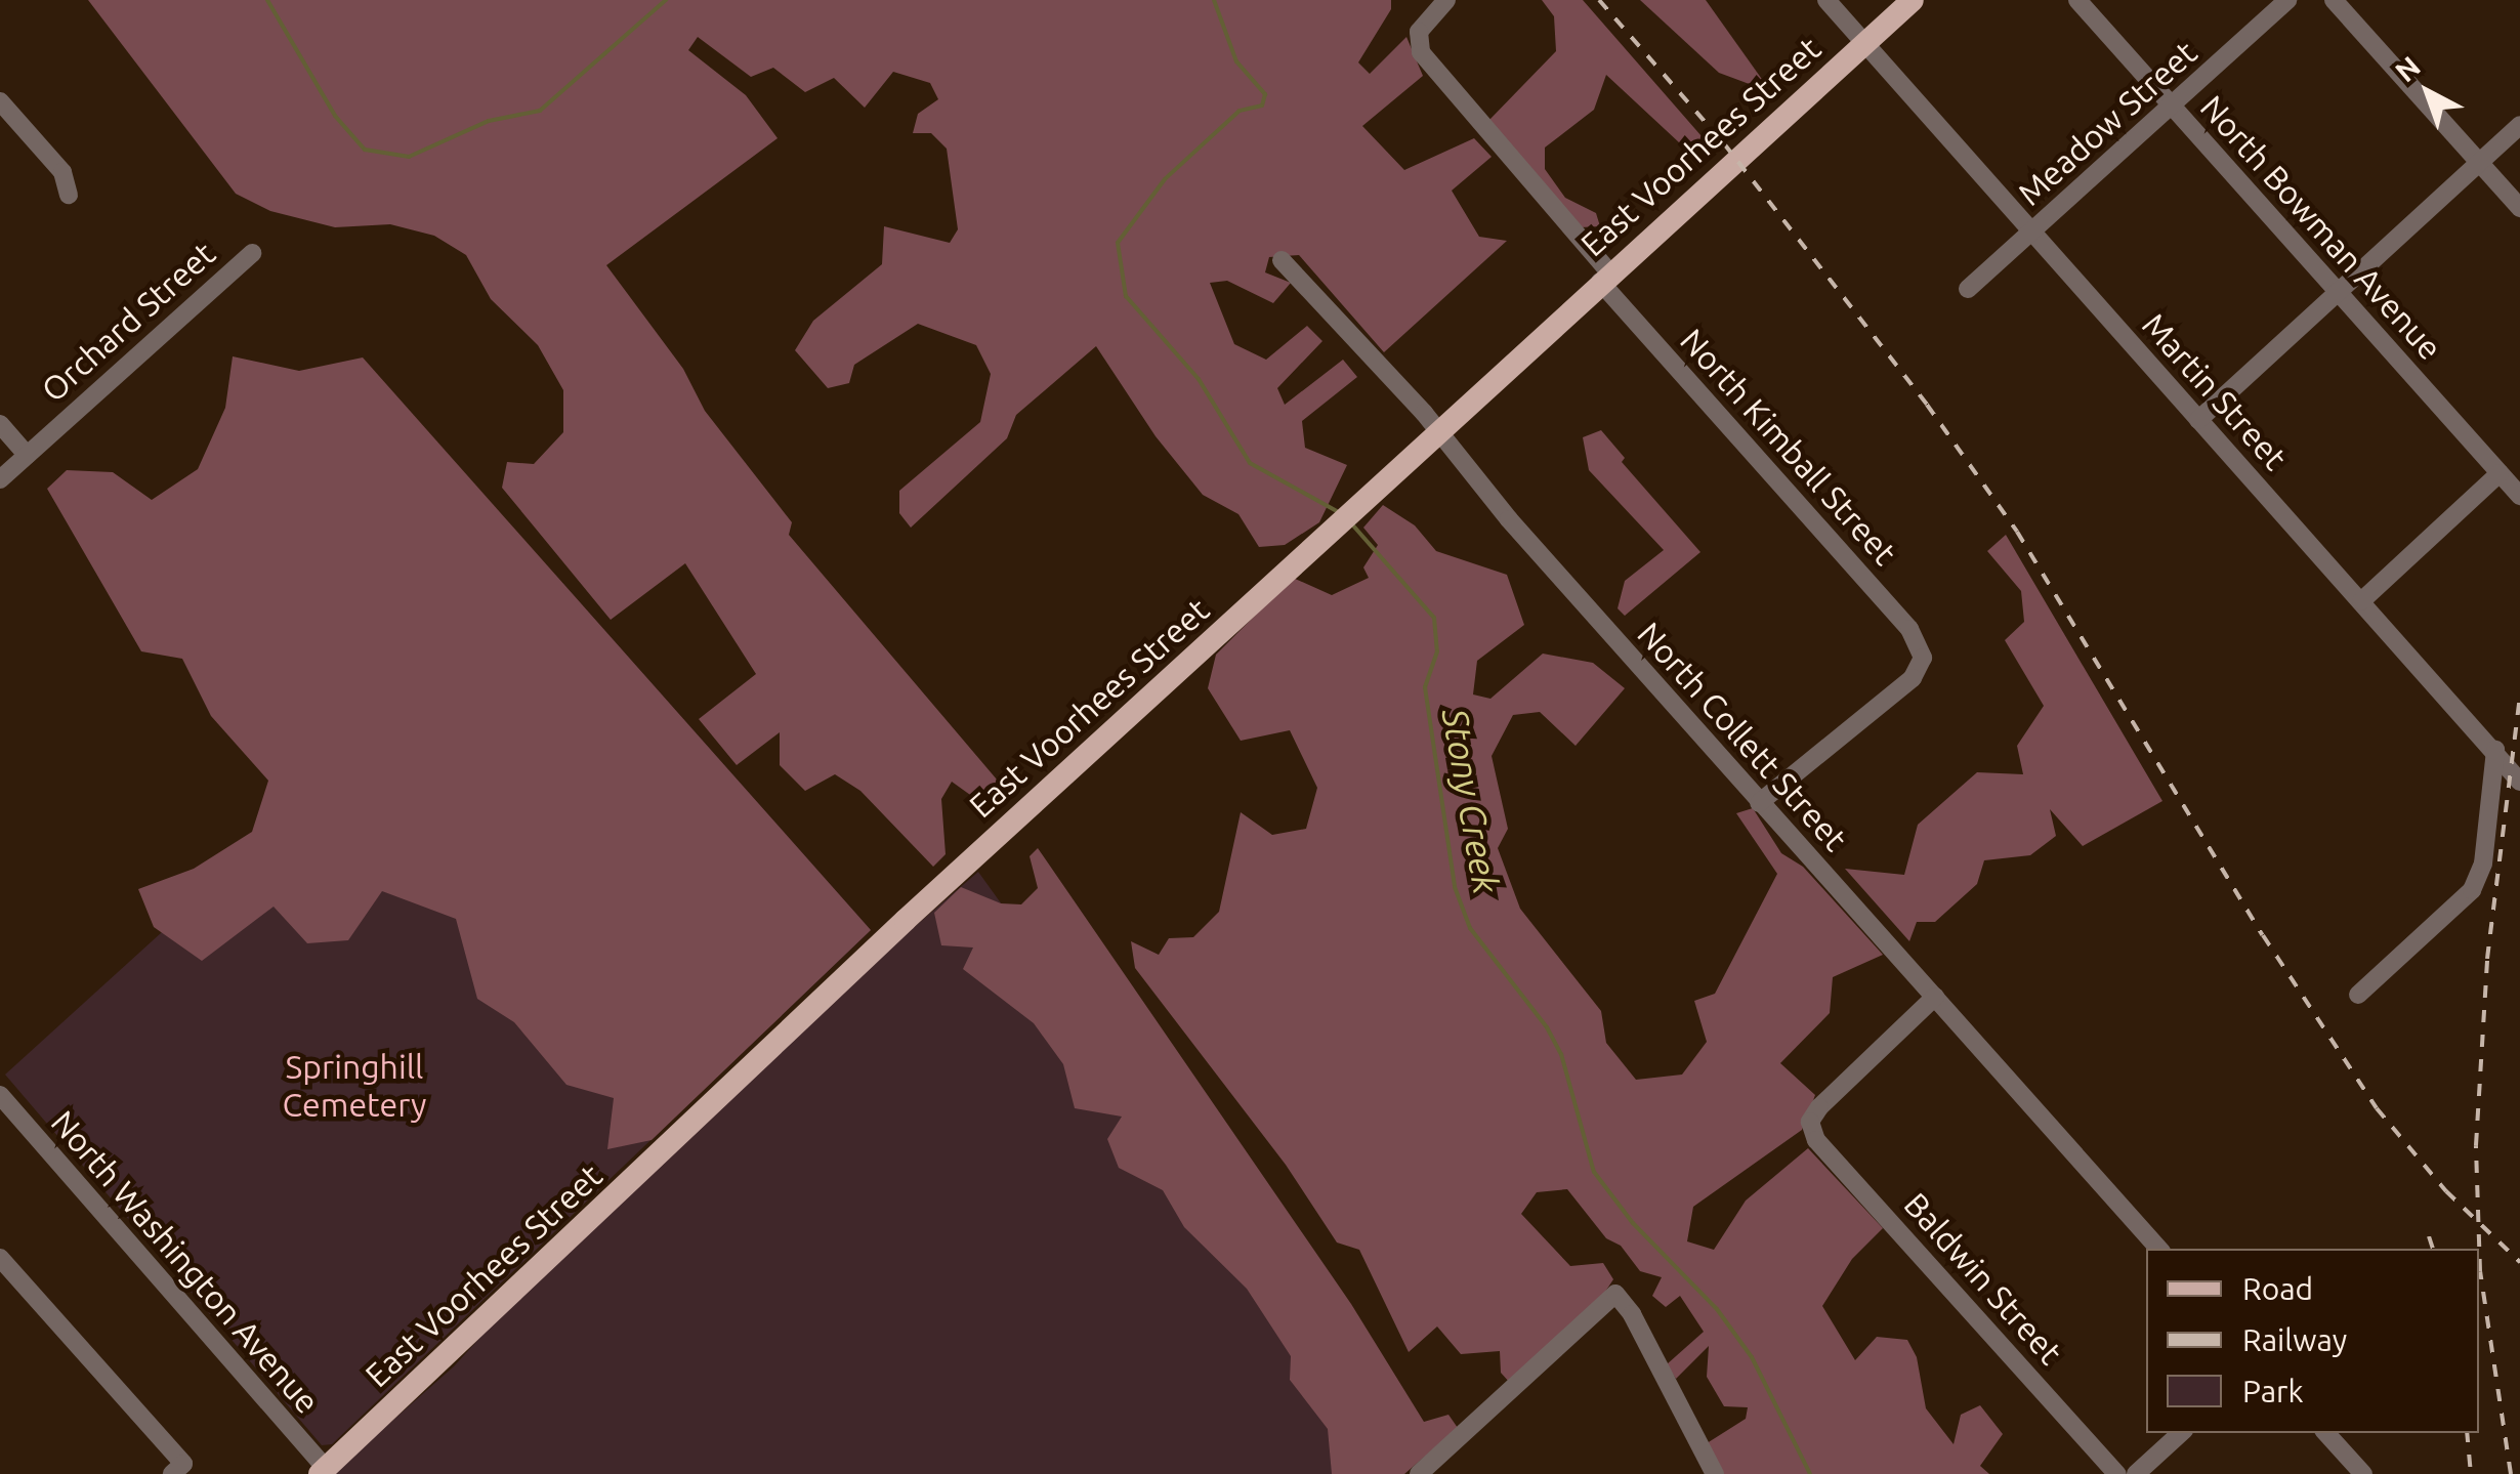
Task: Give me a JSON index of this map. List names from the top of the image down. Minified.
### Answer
{"streets":{"main road":["East Voorhees Street"],"street":["Meadow Street","North Bowman Avenue","Orchard Street","Martin Street","North Kimball Street","North Collett Street","North Washington Avenue","Baldwin Street"]},"crossings":[["Meadow Street","North Bowman Avenue"],["Meadow Street","Martin Street"],["East Voorhees Street","Martin Street"],["East Voorhees Street","North Kimball Street"],["East Voorhees Street","North Collett Street"],["East Voorhees Street","North Washington Avenue"],["North Kimball Street","North Collett Street"],["North Collett Street","Baldwin Street"]],"water":["Stony Creek"],"parks":["Springhill Cemetery"],"legend":["Road","Railway","Park"],"north":"top left"}
